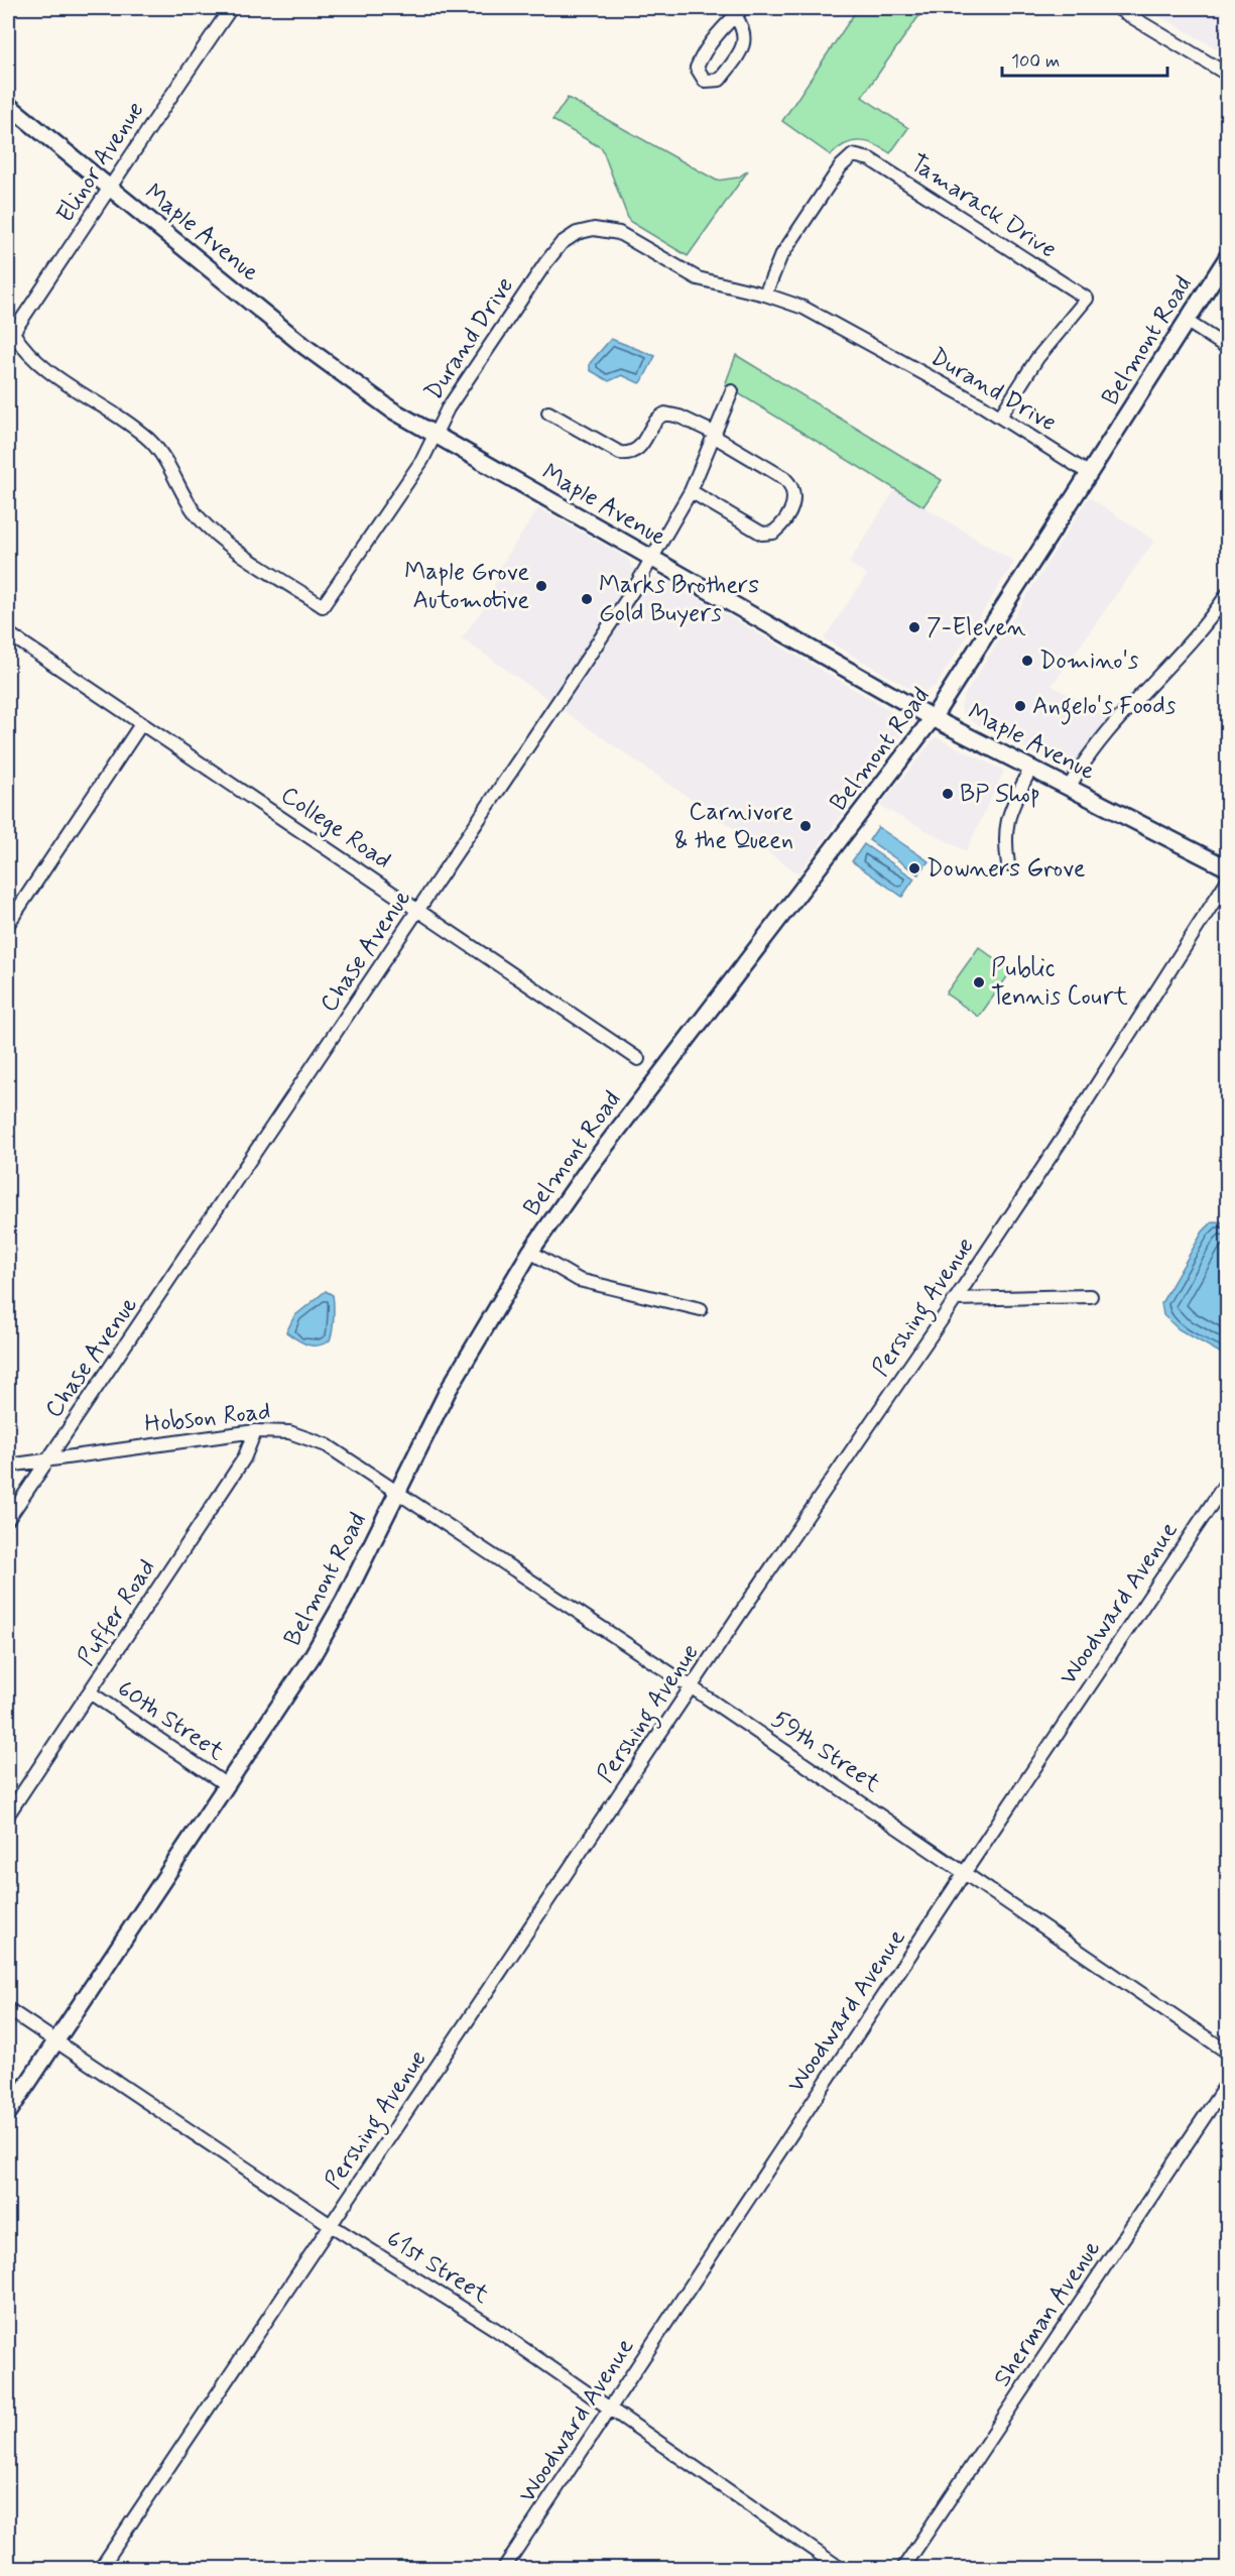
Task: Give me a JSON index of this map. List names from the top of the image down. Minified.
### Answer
{"streets":{"main road":["Maple Avenue","Belmont Road"],"street":["Elinor Avenue","Tamarack Drive","Durand Drive","College Road","Chase Avenue","Pershing Avenue","Hobson Road","Woodward Avenue","Puffer Road","60th Street","59th Street","61st Street","Sherman Avenue"]},"crossings":[["Elinor Avenue","Maple Avenue"],["Elinor Avenue","Durand Drive"],["Tamarack Drive","Durand Drive"],["Maple Avenue","Durand Drive"],["Maple Avenue","Belmont Road"],["Maple Avenue","Chase Avenue"],["Durand Drive","Belmont Road"],["Belmont Road","Hobson Road"],["Belmont Road","60th Street"],["Belmont Road","59th Street"],["Belmont Road","61st Street"],["College Road","Chase Avenue"],["Chase Avenue","Hobson Road"],["Pershing Avenue","59th Street"],["Pershing Avenue","61st Street"],["Hobson Road","Puffer Road"],["Hobson Road","59th Street"],["Woodward Avenue","59th Street"],["Woodward Avenue","61st Street"],["Puffer Road","60th Street"]],"places":["Maple Grove Automotive","Marks Brothers Gold Buyers","7-Eleven","Domino's","Angelo's Foods","BP Shop","Carnivore & the Queen","Downers Grove","Public Tennis Court"],"scale_bar":"100 m"}
